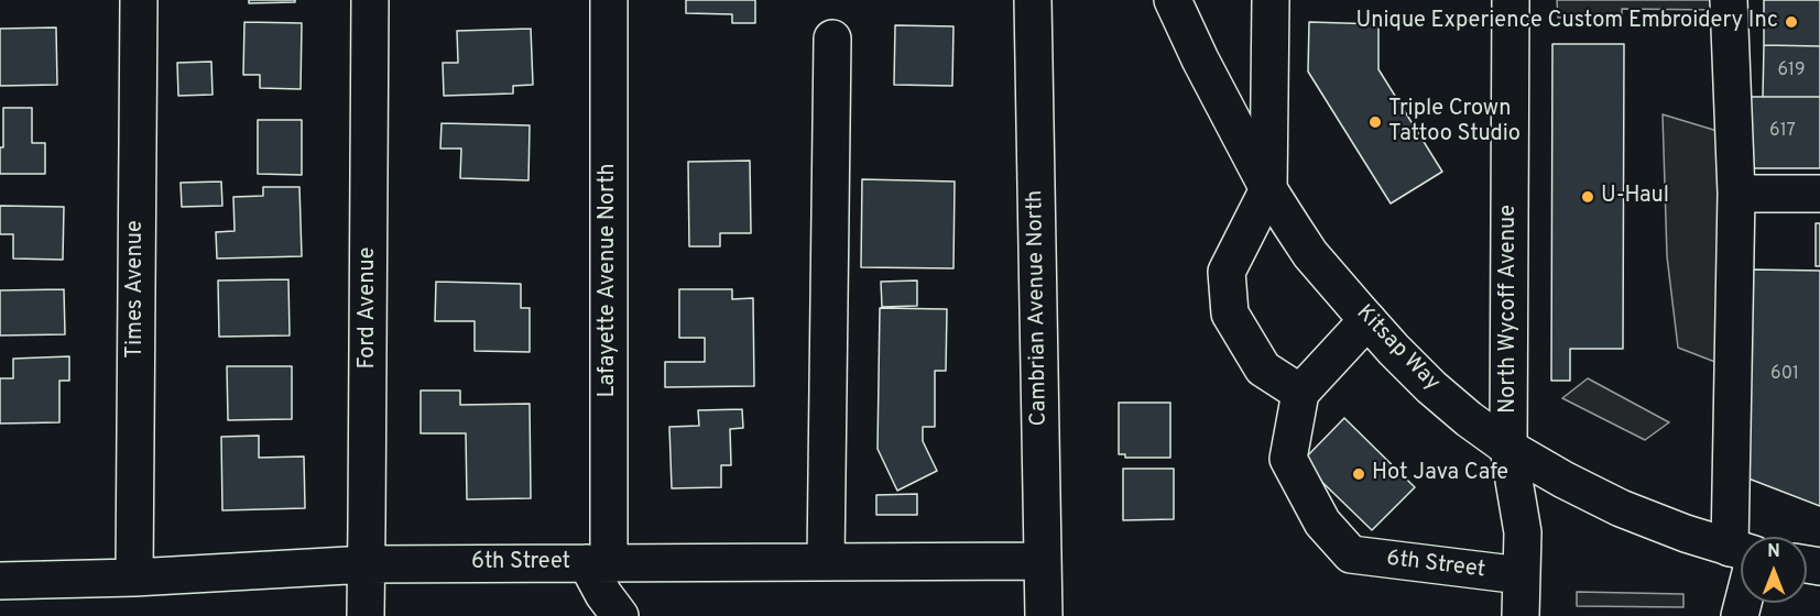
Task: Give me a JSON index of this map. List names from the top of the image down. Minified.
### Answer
{"streets":{"street":["Lafayette Avenue North","Times Avenue","Ford Avenue","Cambrian Avenue North","North Wycoff Avenue","Kitsap Way","6th Street"]},"crossings":[["Lafayette Avenue North","6th Street"],["Times Avenue","6th Street"],["Ford Avenue","6th Street"],["Cambrian Avenue North","6th Street"],["North Wycoff Avenue","Kitsap Way"],["North Wycoff Avenue","6th Street"]],"places":["Unique Experience Custom Embroidery Inc","Triple Crown Tattoo Studio","U-Haul","Hot Java Cafe"],"house_numbers":["619","617","601"],"north":"top"}
